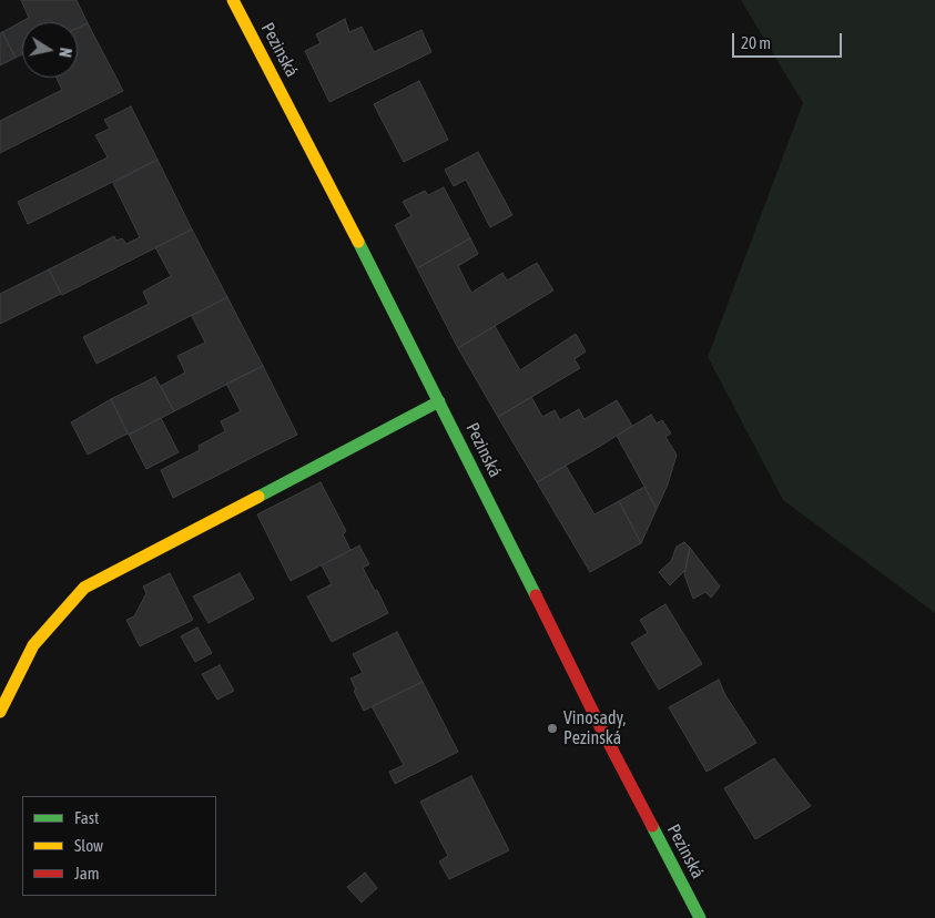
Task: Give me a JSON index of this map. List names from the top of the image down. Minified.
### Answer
{"streets":{"main road":["Pezinská"]},"places":["Vinosady, Pezinská"],"legend":["Fast","Slow","Jam"],"scale_bar":"20 m","north":"right"}
